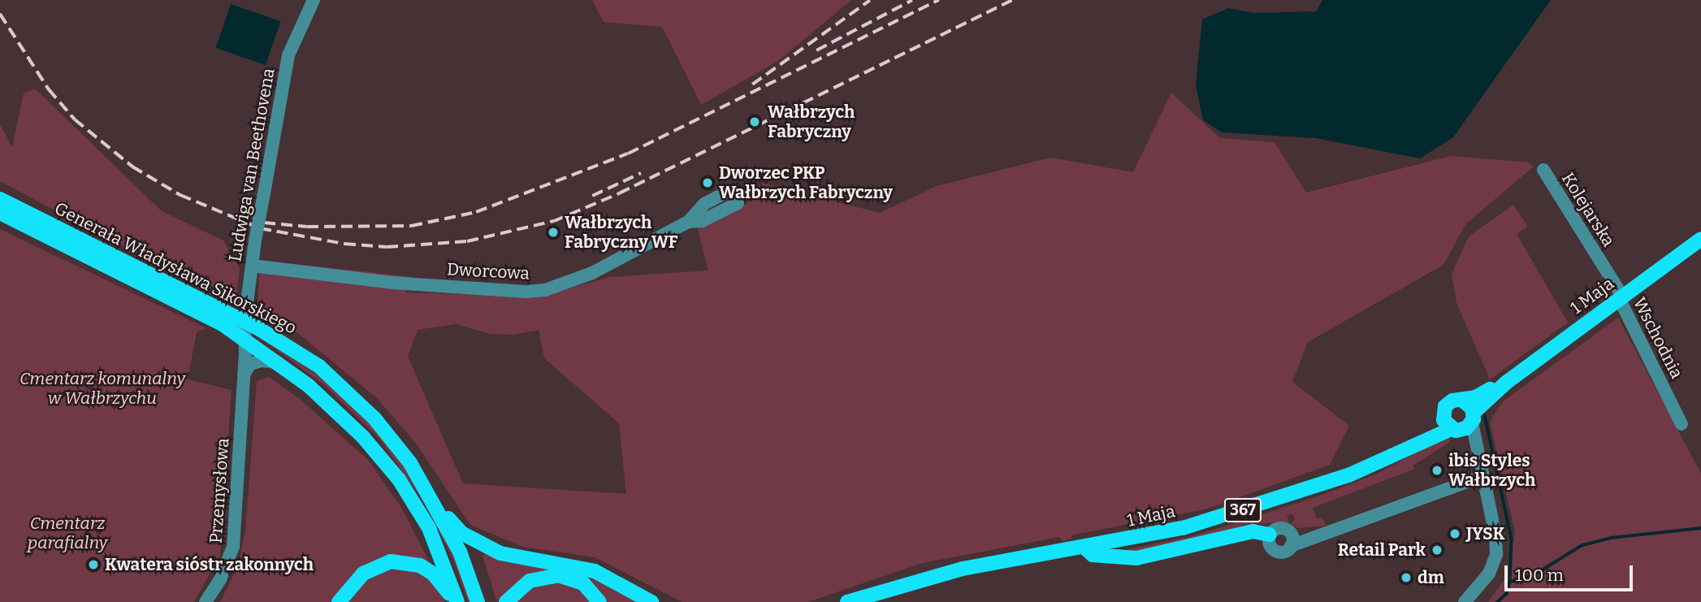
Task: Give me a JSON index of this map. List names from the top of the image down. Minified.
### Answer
{"streets":{"main road":["Generała Władysława Sikorskiego","1 Maja","367"],"street":["Ludwiga van Beethovena","Kolejarska","Dworcowa","Wschodnia","Przemysłowa"]},"crossings":[["Ludwiga van Beethovena","Generała Władysława Sikorskiego"],["Ludwiga van Beethovena","Dworcowa"],["Ludwiga van Beethovena","Przemysłowa"],["Kolejarska","1 Maja"],["Kolejarska","Wschodnia"],["Generała Władysława Sikorskiego","Przemysłowa"],["1 Maja","Wschodnia"],["1 Maja","367"]],"parks":["Cmentarz komunalny w Wałbrzychu","Cmentarz parafialny"],"places":["Wałbrzych Fabryczny","Dworzec PKP Wałbrzych Fabryczny","Wałbrzych Fabryczny WF","ibis Styles Wałbrzych","JYSK","Retail Park","Kwatera sióstr zakonnych","dm"],"scale_bar":"100 m"}
